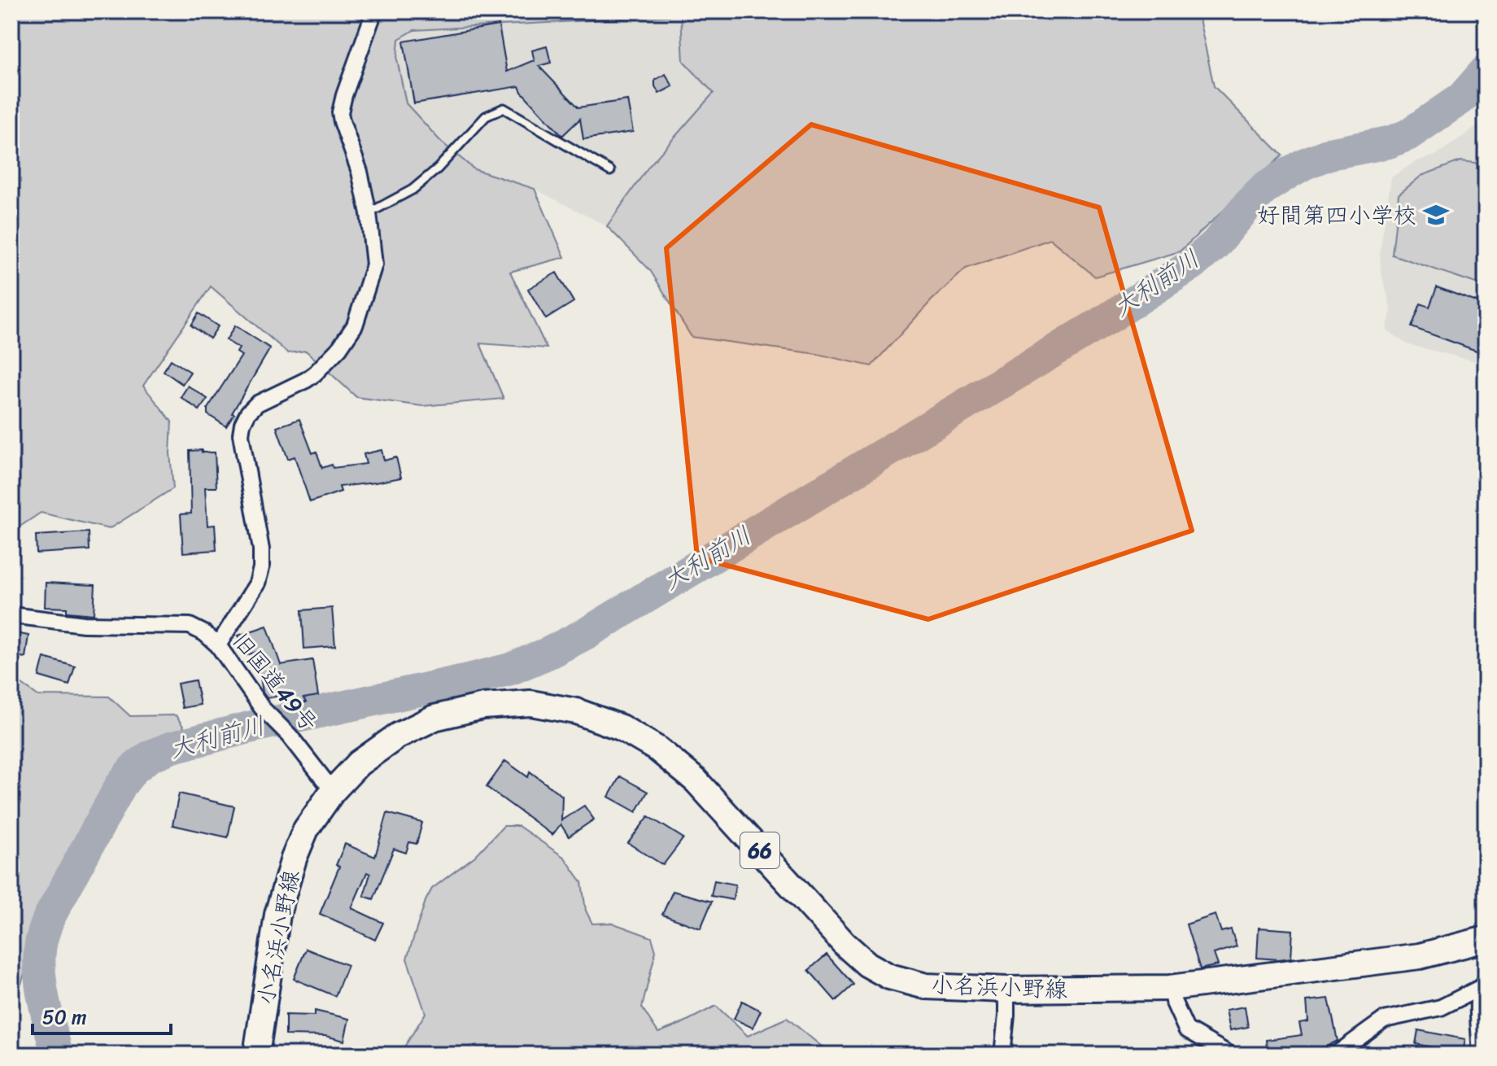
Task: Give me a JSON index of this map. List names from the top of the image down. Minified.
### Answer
{"streets":{"main road":["66","小名浜小野線"],"street":["旧国道49号"]},"crossings":[["旧国道49号","小名浜小野線"]],"water":["大利前川"],"places":{"school or university":["好間第四小学校"]},"scale_bar":"50 m"}
